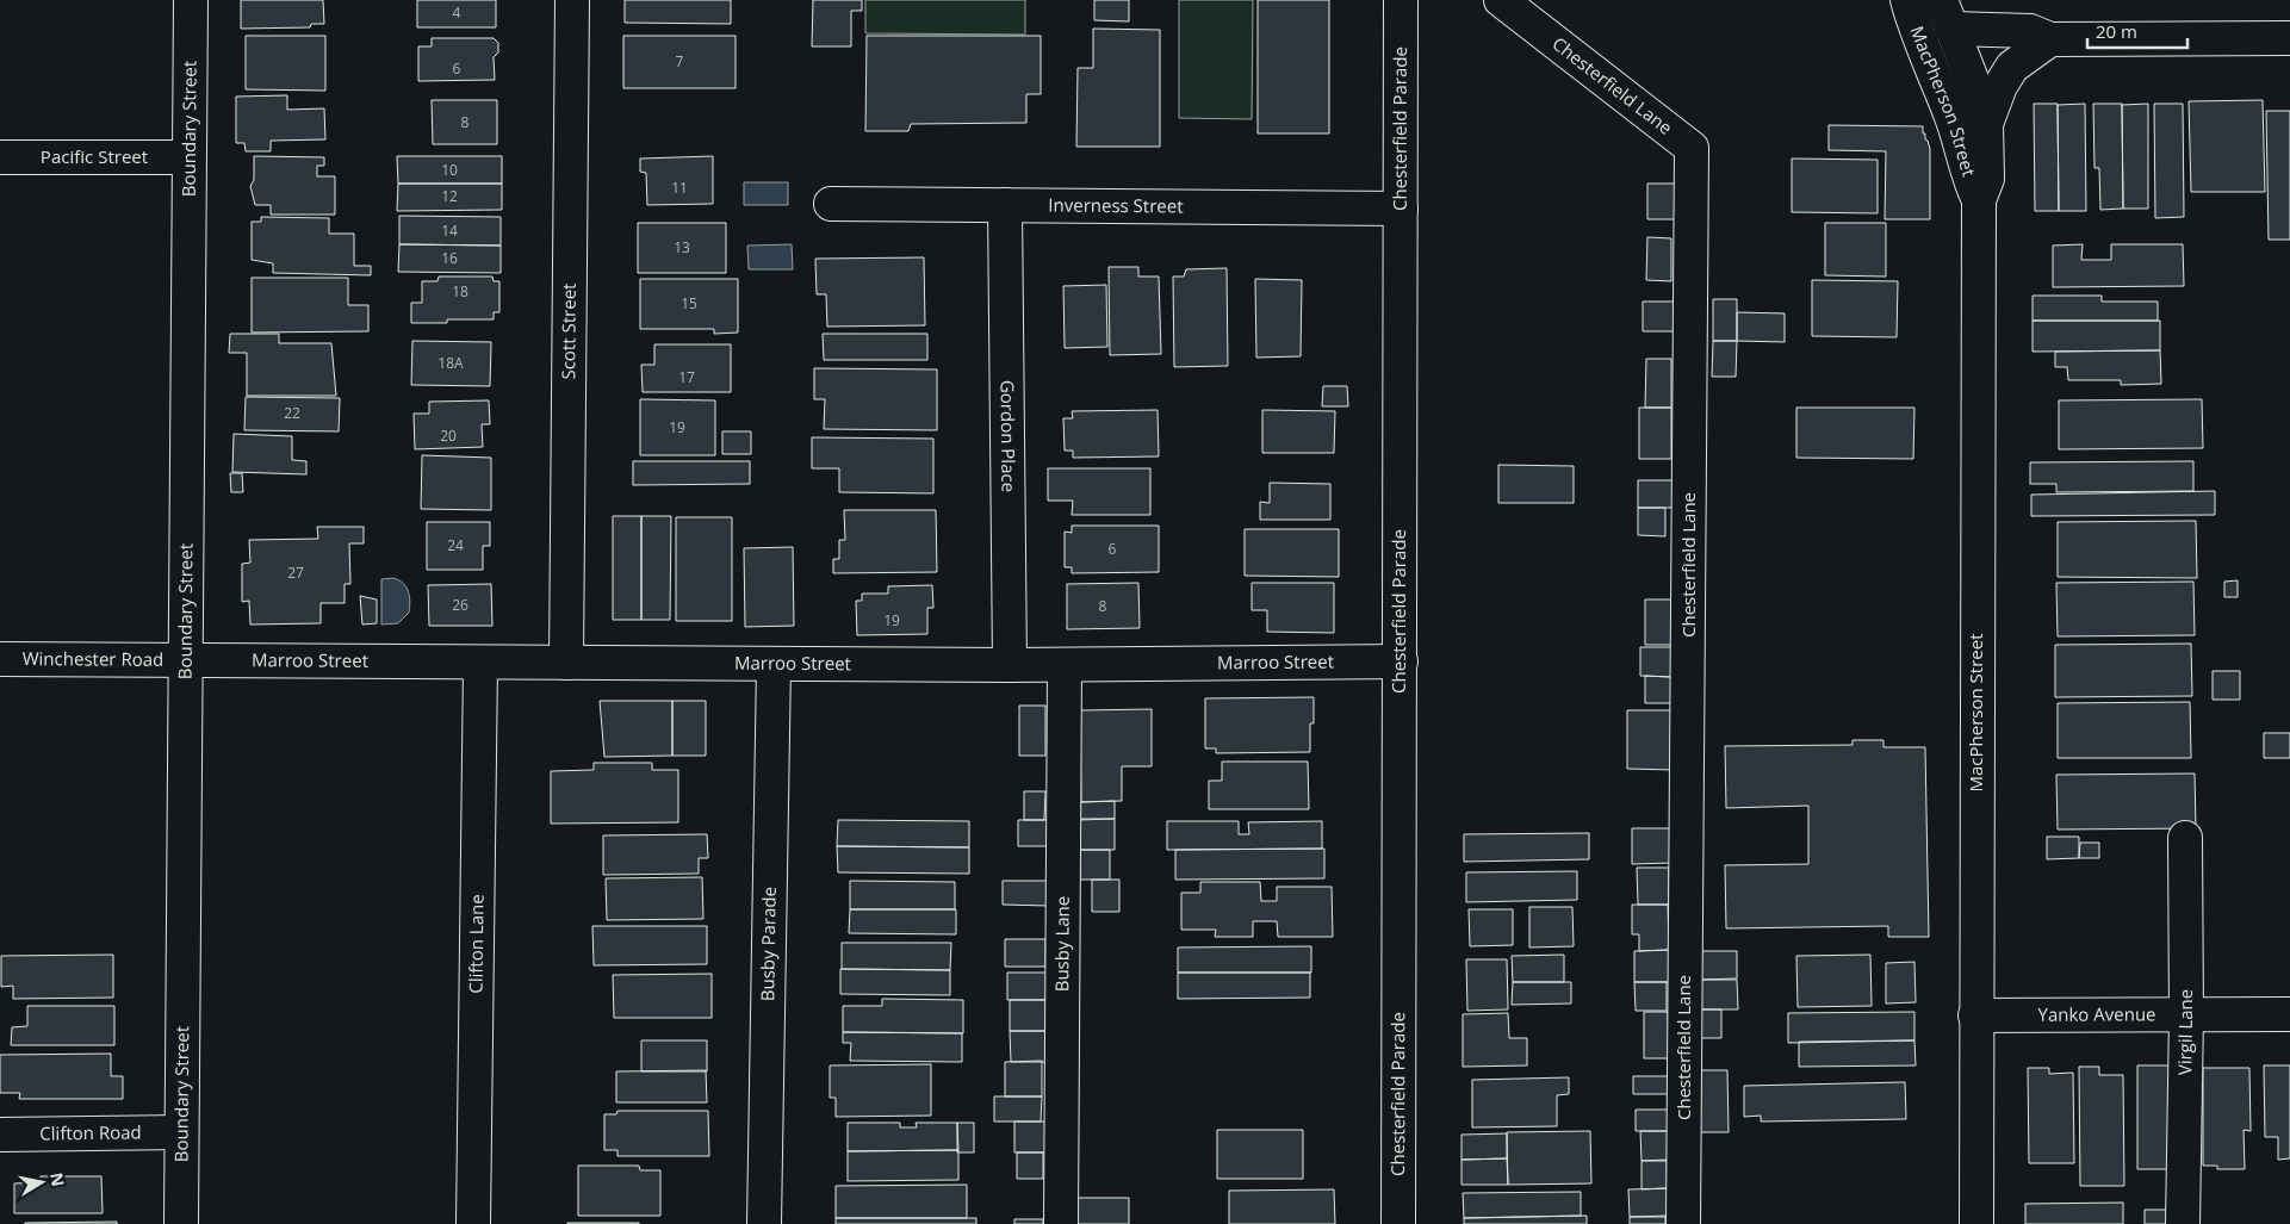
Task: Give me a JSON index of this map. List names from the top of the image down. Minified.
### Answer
{"streets":{"street":["Chesterfield Lane","MacPherson Street","Boundary Street","Chesterfield Parade","Pacific Street","Inverness Street","Scott Street","Gordon Place","Winchester Road","Marroo Street","Clifton Lane","Busby Parade","Busby Lane","Yanko Avenue","Virgil Lane","Clifton Road"]},"crossings":[["MacPherson Street","Yanko Avenue"],["Boundary Street","Pacific Street"],["Boundary Street","Winchester Road"],["Boundary Street","Marroo Street"],["Boundary Street","Clifton Road"],["Chesterfield Parade","Inverness Street"],["Chesterfield Parade","Marroo Street"],["Inverness Street","Gordon Place"],["Scott Street","Marroo Street"],["Gordon Place","Marroo Street"],["Winchester Road","Marroo Street"],["Marroo Street","Clifton Lane"],["Marroo Street","Busby Parade"],["Marroo Street","Busby Lane"],["Yanko Avenue","Virgil Lane"]],"house_numbers":["4","7","6","8","10","11","12","14","13","16","18","15","18A","17","22","19","20","24","6","27","26","8","19"],"scale_bar":"20 m","north":"right"}
